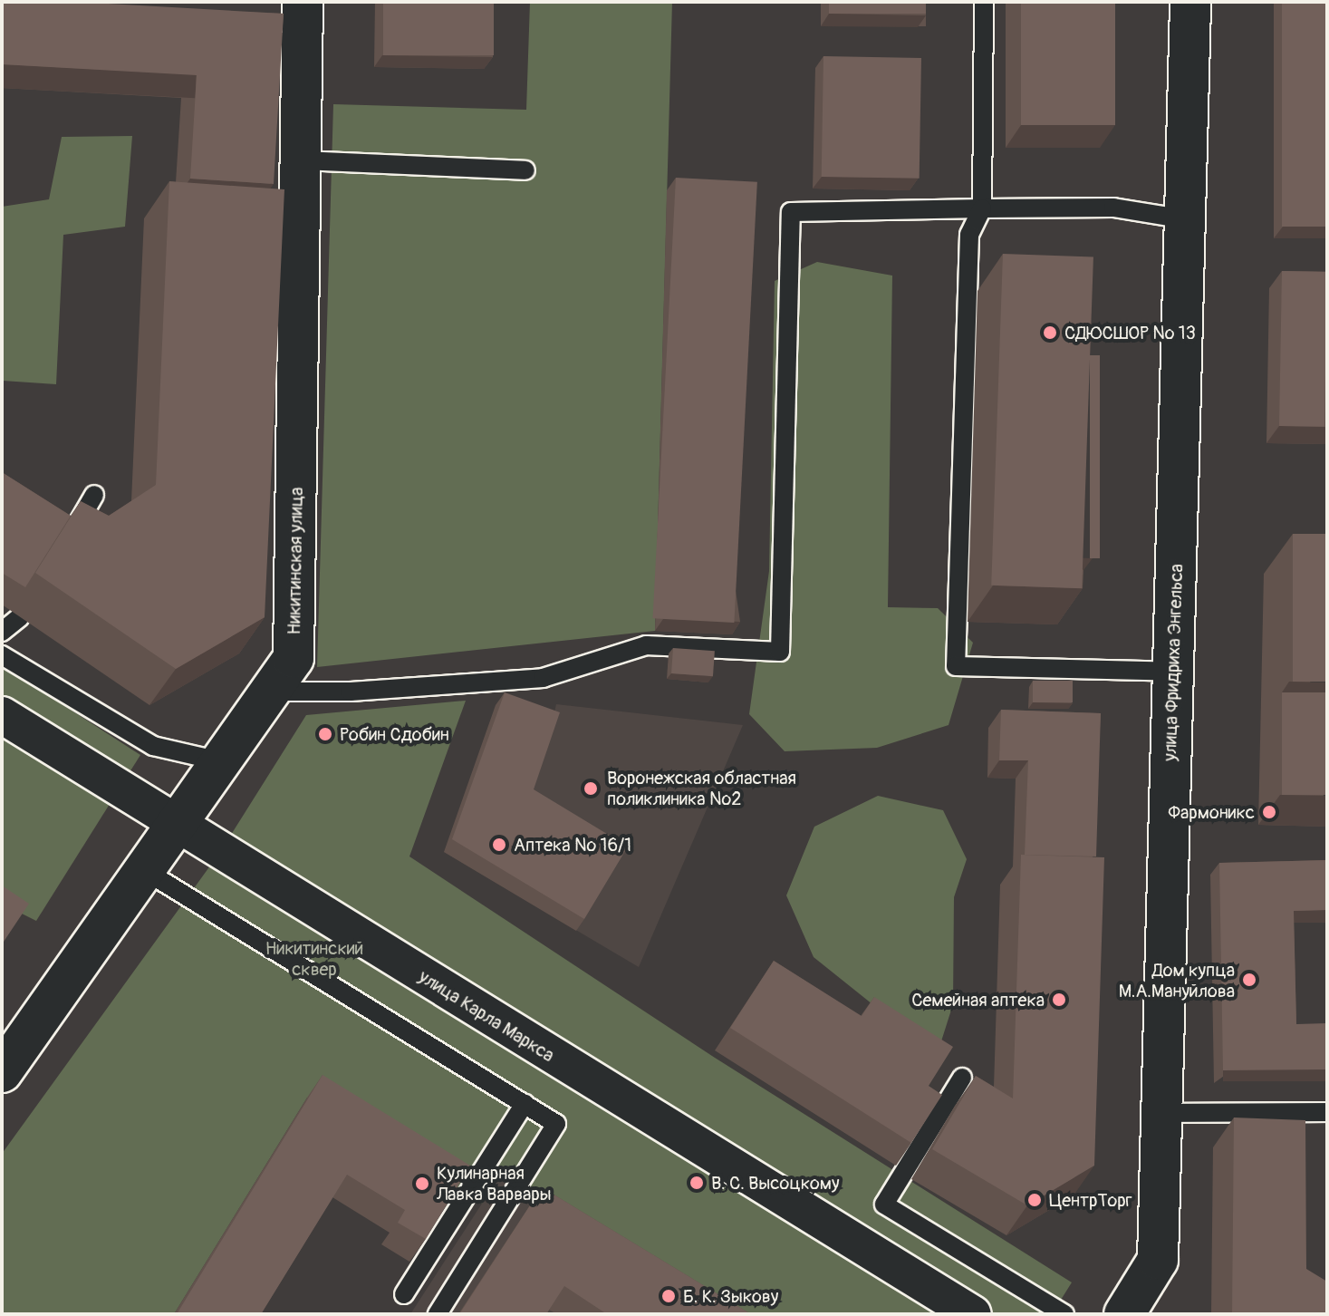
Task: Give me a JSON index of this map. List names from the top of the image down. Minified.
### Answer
{"streets":{"street":["Никитинская улица","улица Фридриха Энгельса","улица Карла Маркса"]},"crossings":[["Никитинская улица","улица Карла Маркса"]],"parks":["Никитинский сквер"],"places":["СДЮСШОР № 13","Робин Сдобин","Воронежская областная поликлиника №2","Фармоникс","Аптека № 16/1","Дом купца М.А.Мануйлова","Семейная аптека","В. С. Высоцкому","Кулинарная Лавка Варвары","ЦентрТорг","Б. К. Зыкову"]}
